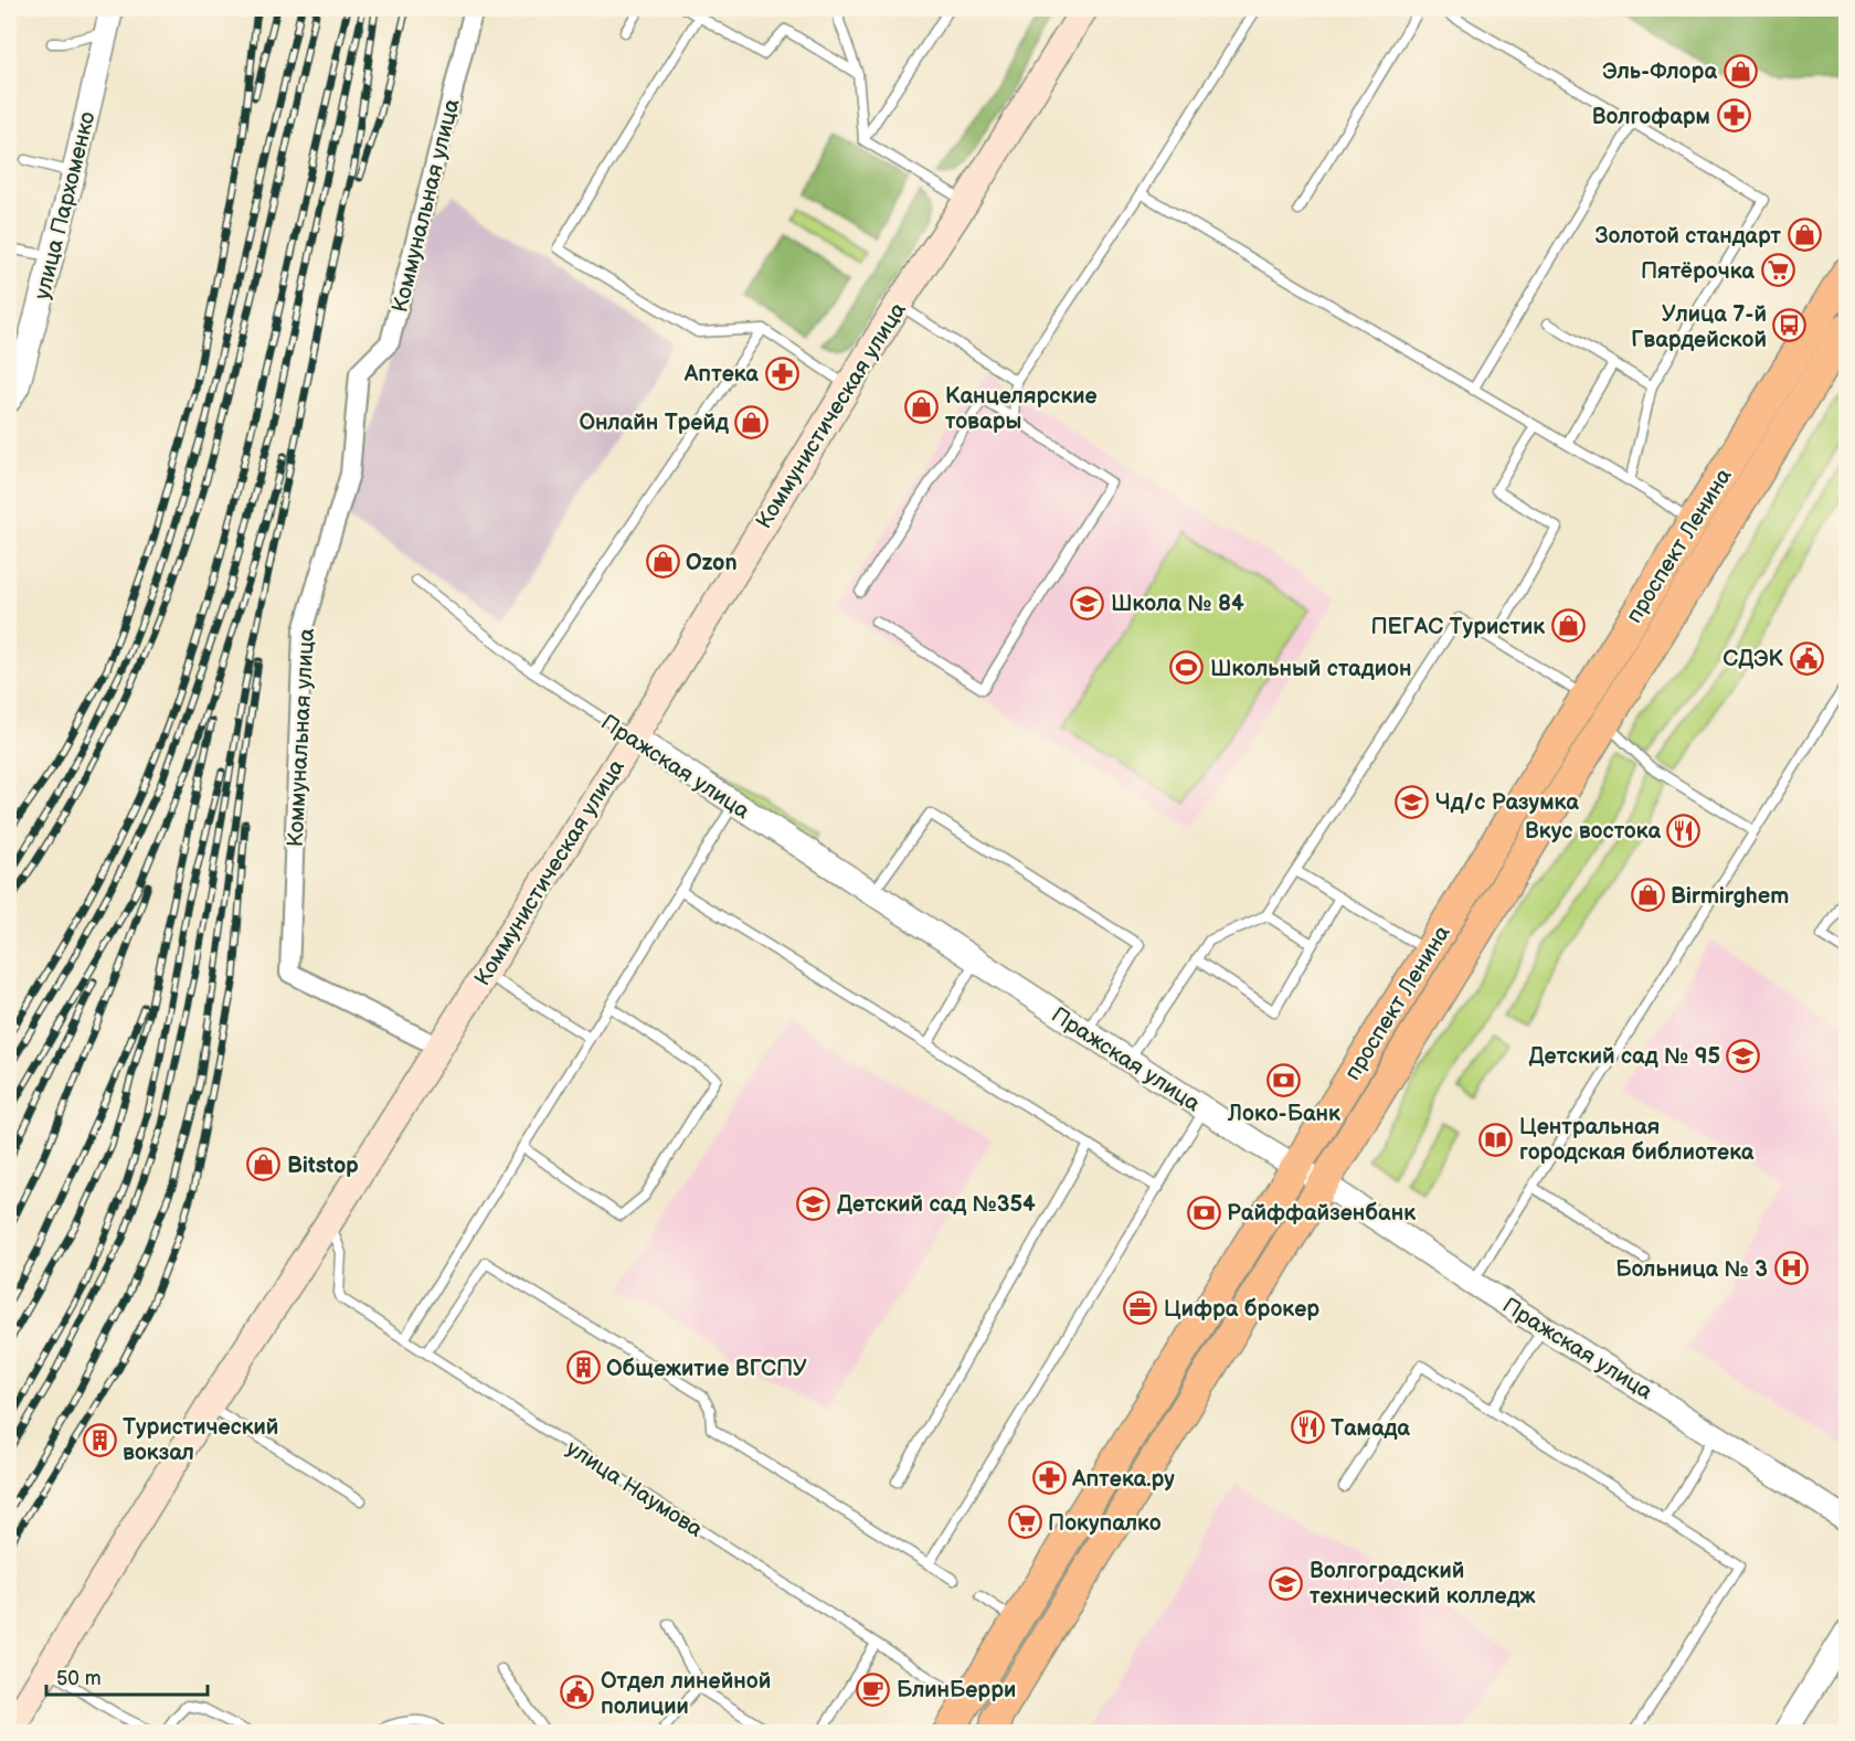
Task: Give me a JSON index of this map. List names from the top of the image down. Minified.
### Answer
{"streets":{"main road":["Коммунистическая улица","проспект Ленина","улица Наумова"],"street":["улица Пархоменко","Коммунальная улица","Пражская улица"]},"crossings":[["Коммунальная улица","Коммунистическая улица"],["Коммунистическая улица","Пражская улица"],["Коммунистическая улица","улица Наумова"],["проспект Ленина","Пражская улица"],["проспект Ленина","улица Наумова"]],"places":{"shop":["Эль-Флора","Золотой стандарт","Канцелярские товары","Онлайн Трейд","Ozon","ПЕГАС Туристик","Birmirghem","Bitstop"],"pharmacy":["Волгофарм","Аптека","Аптека.ру"],"supermarket":["Пятёрочка","Покупалко"],"bus stop":["Улица 7-й Гвардейской"],"school or university":["Школа № 84","Чд/с Разумка","Детский сад № 95","Детский сад №354","Волгоградский технический колледж"],"public building":["СДЭК","Отдел линейной полиции"],"sports":["Школьный стадион"],"restaurant":["Вкус востока","Тамада"],"bank":["Локо-Банк","Райффайзенбанк"],"library":["Центральная городская библиотека"],"hospital":["Больница № 3"],"office":["Цифра брокер"],"building":["Общежитие ВГСПУ","Туристический вокзал"],"cafe":["БлинБерри"]},"scale_bar":"50 m"}
